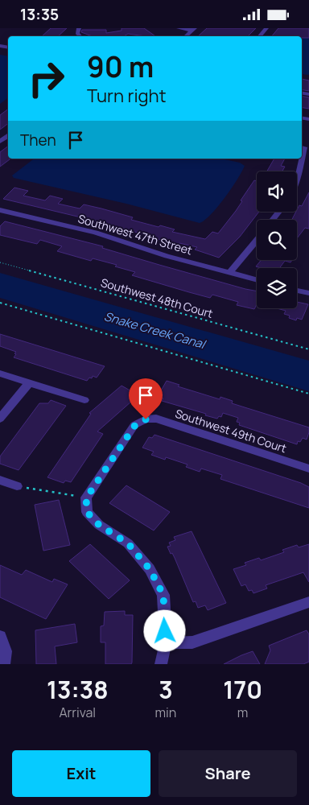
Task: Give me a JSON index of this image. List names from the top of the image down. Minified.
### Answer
{"streets":{"street":["Southwest 47th Street","Southwest 49th Court"],"path":["Southwest 48th Court"]},"water":["Snake Creek Canal"],"page":{"status":"13:35","turn":["90 m","Turn right"],"then":"Then","eta":["13:38","Arrival","3","min","170","m"],"buttons":["Exit","Share"]}}
